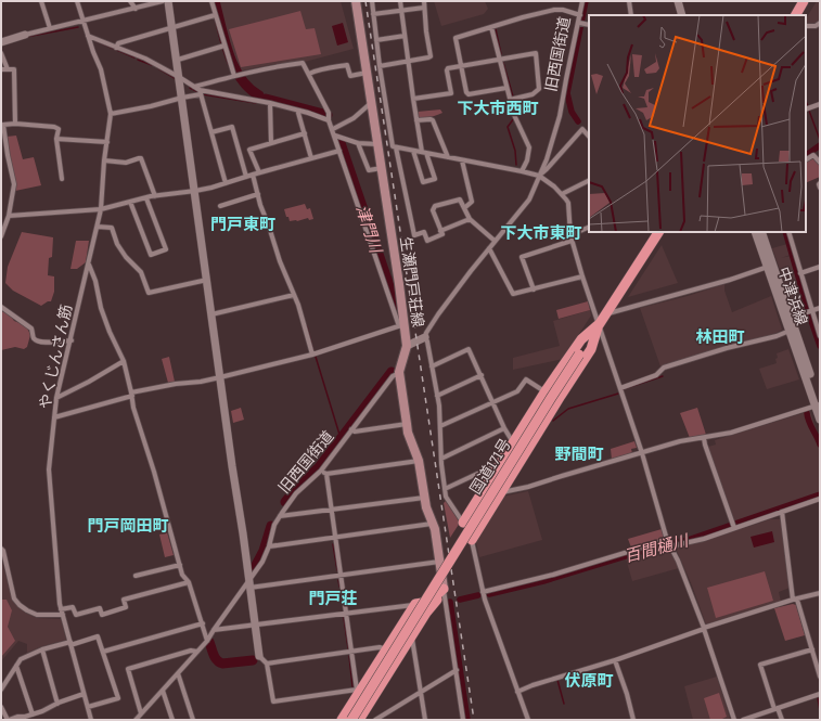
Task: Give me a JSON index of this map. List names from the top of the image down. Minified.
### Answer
{"streets":{"highway":["国道171号"],"main road":["生瀬門戸荘線"],"street":["旧西国街道","中津浜線","やくじんさん筋"]},"crossings":[["旧西国街道","生瀬門戸荘線"]],"districts":["下大市西町","門戸東町","下大市東町","林田町","野間町","門戸岡田町","門戸荘","伏原町"],"water":["津門川","百間樋川"]}
